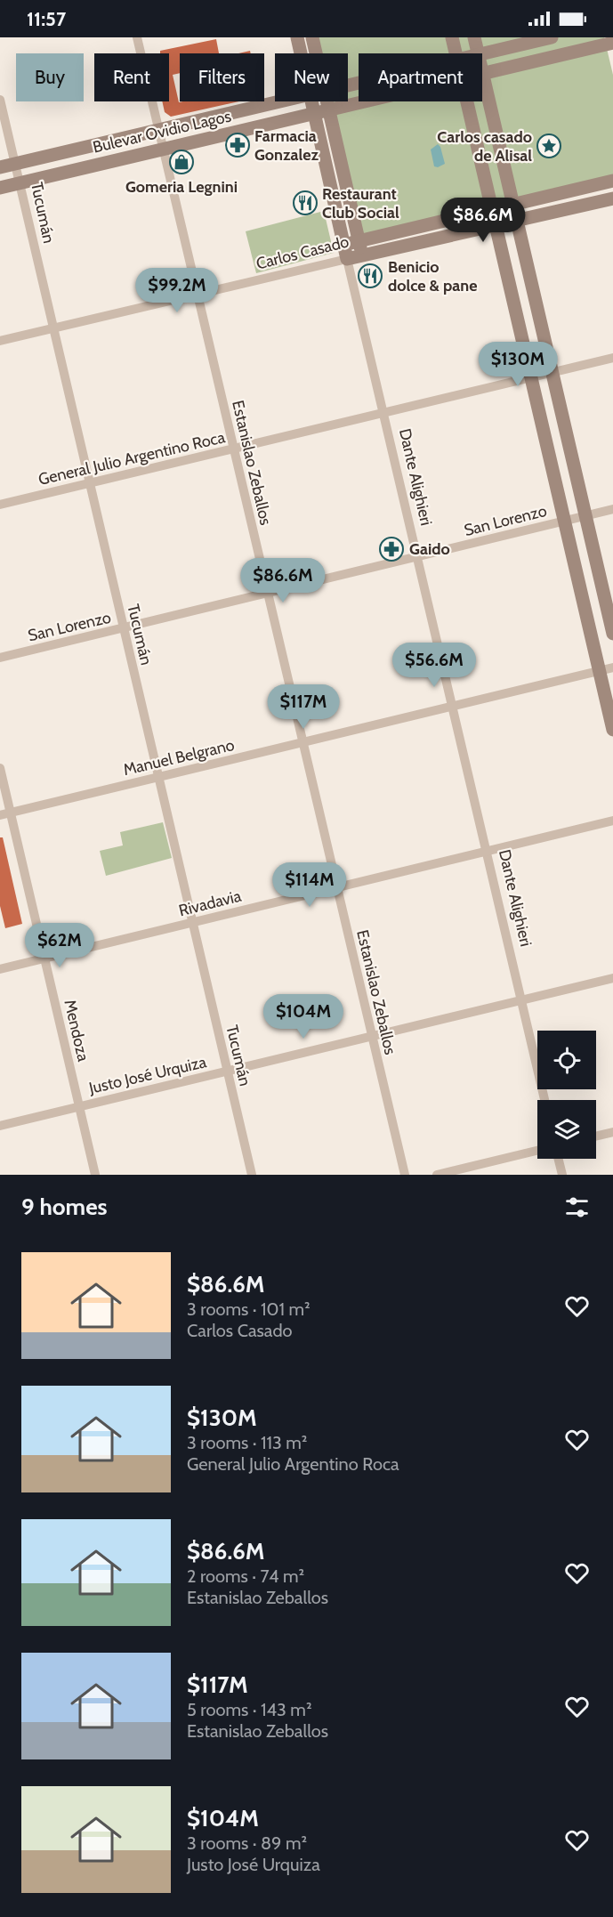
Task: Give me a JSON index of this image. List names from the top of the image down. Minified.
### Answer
{"streets":{"main road":["Bulevar Ovidio Lagos","Carlos Casado","Dante Alighieri"],"street":["Tucumán","General Julio Argentino Roca","Estanislao Zeballos","San Lorenzo","Manuel Belgrano","Rivadavia","Mendoza","Justo José Urquiza"]},"crossings":[["Bulevar Ovidio Lagos","Tucumán"],["Bulevar Ovidio Lagos","Estanislao Zeballos"],["Bulevar Ovidio Lagos","Dante Alighieri"],["Tucumán","Carlos Casado"],["Tucumán","General Julio Argentino Roca"],["Tucumán","San Lorenzo"],["Tucumán","Manuel Belgrano"],["Tucumán","Rivadavia"],["Tucumán","Justo José Urquiza"],["Carlos Casado","Estanislao Zeballos"],["Carlos Casado","Dante Alighieri"],["General Julio Argentino Roca","Estanislao Zeballos"],["General Julio Argentino Roca","Dante Alighieri"],["Estanislao Zeballos","San Lorenzo"],["Estanislao Zeballos","Manuel Belgrano"],["Estanislao Zeballos","Rivadavia"],["Estanislao Zeballos","Justo José Urquiza"],["Dante Alighieri","San Lorenzo"],["Dante Alighieri","Manuel Belgrano"],["Dante Alighieri","Rivadavia"],["Dante Alighieri","Justo José Urquiza"],["Manuel Belgrano","Mendoza"],["Rivadavia","Mendoza"],["Mendoza","Justo José Urquiza"]],"places":{"pharmacy":["Farmacia Gonzalez","Gaido"],"place":["Carlos casado de Alisal"],"shop":["Gomeria Legnini"],"restaurant":["Restaurant Club Social","Benicio dolce & pane"]},"page":{"status":"11:57","chip":["Buy","Rent","Filters","New","Apartment"],"price":["$86.6M","$99.2M","$130M","$86.6M","$56.6M","$117M","$114M","$62M","$104M"],"heading":"9 homes","list":[{"name":"$86.6M","note":"3 rooms · 101 m² · Carlos Casado"},{"name":"$130M","note":"3 rooms · 113 m² · General Julio Argentino Roca"},{"name":"$86.6M","note":"2 rooms · 74 m² · Estanislao Zeballos"},{"name":"$117M","note":"5 rooms · 143 m² · Estanislao Zeballos"},{"name":"$104M","note":"3 rooms · 89 m² · Justo José Urquiza"}]}}
